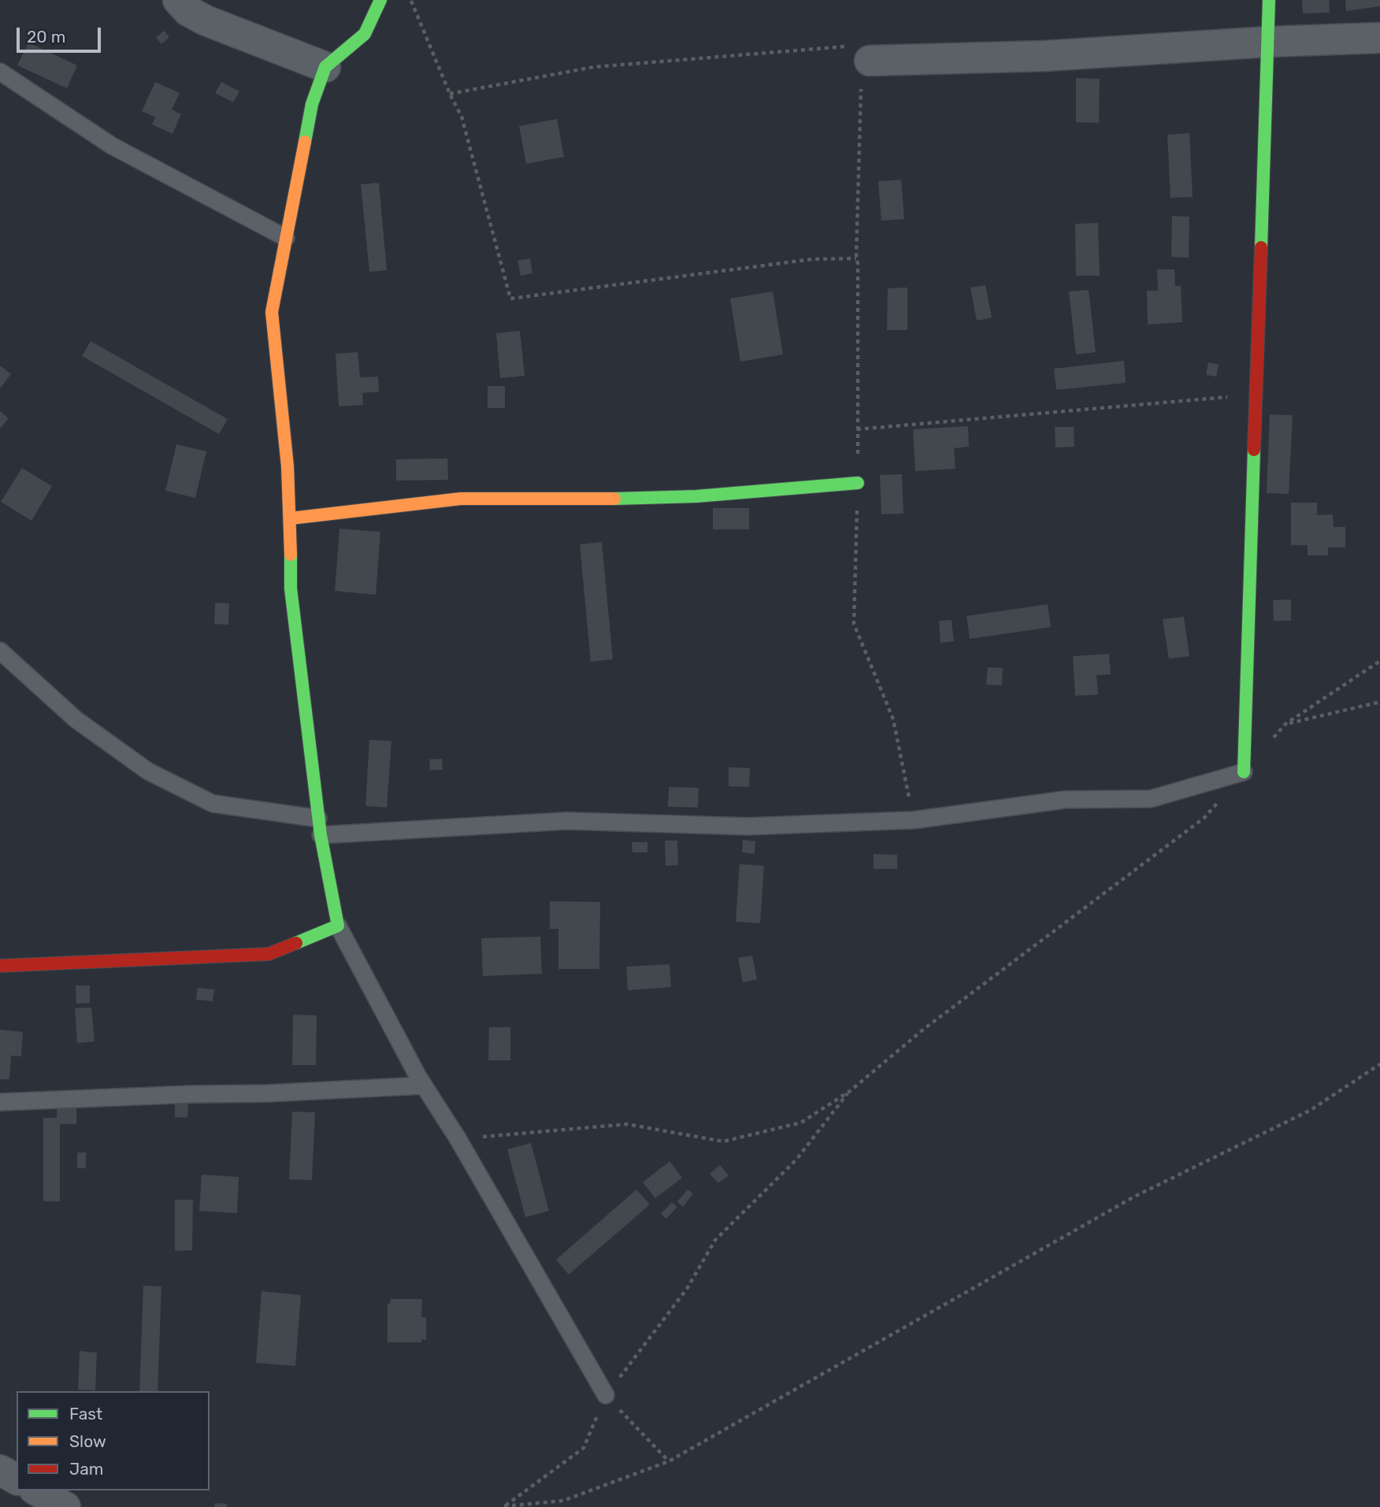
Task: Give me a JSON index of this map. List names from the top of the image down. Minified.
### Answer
{"legend":["Fast","Slow","Jam"],"scale_bar":"20 m"}
